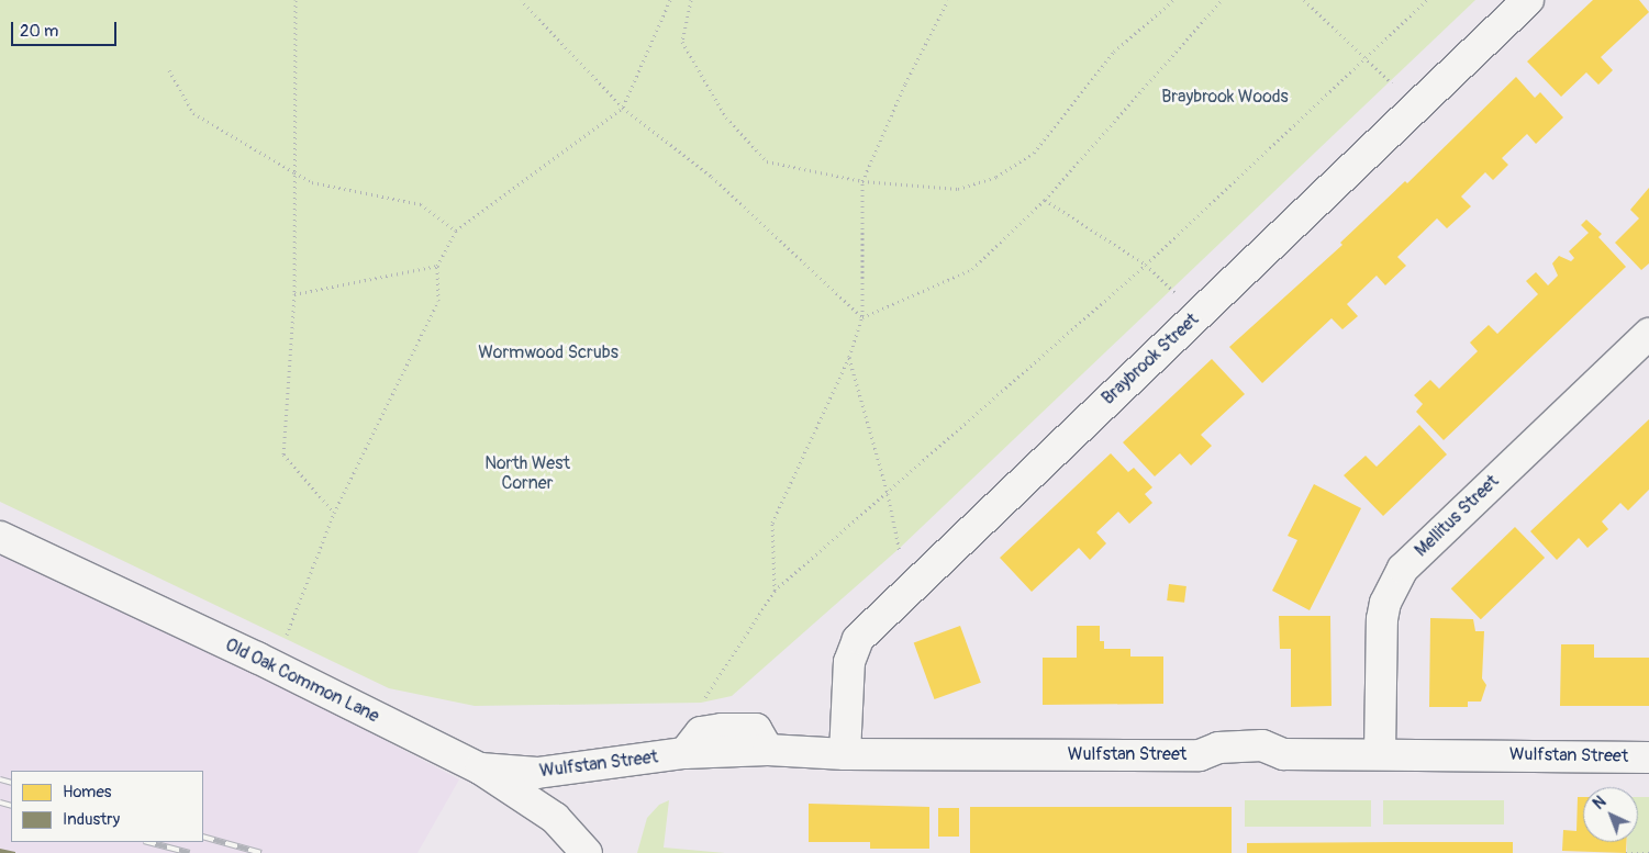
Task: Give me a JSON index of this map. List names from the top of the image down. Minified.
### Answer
{"streets":{"street":["Braybrook Street","Mellitus Street","Old Oak Common Lane","Wulfstan Street"]},"crossings":[["Braybrook Street","Wulfstan Street"],["Mellitus Street","Wulfstan Street"],["Old Oak Common Lane","Wulfstan Street"]],"parks":["Braybrook Woods","Wormwood Scrubs","North West Corner"],"legend":["Homes","Industry"],"scale_bar":"20 m","north":"top left"}
